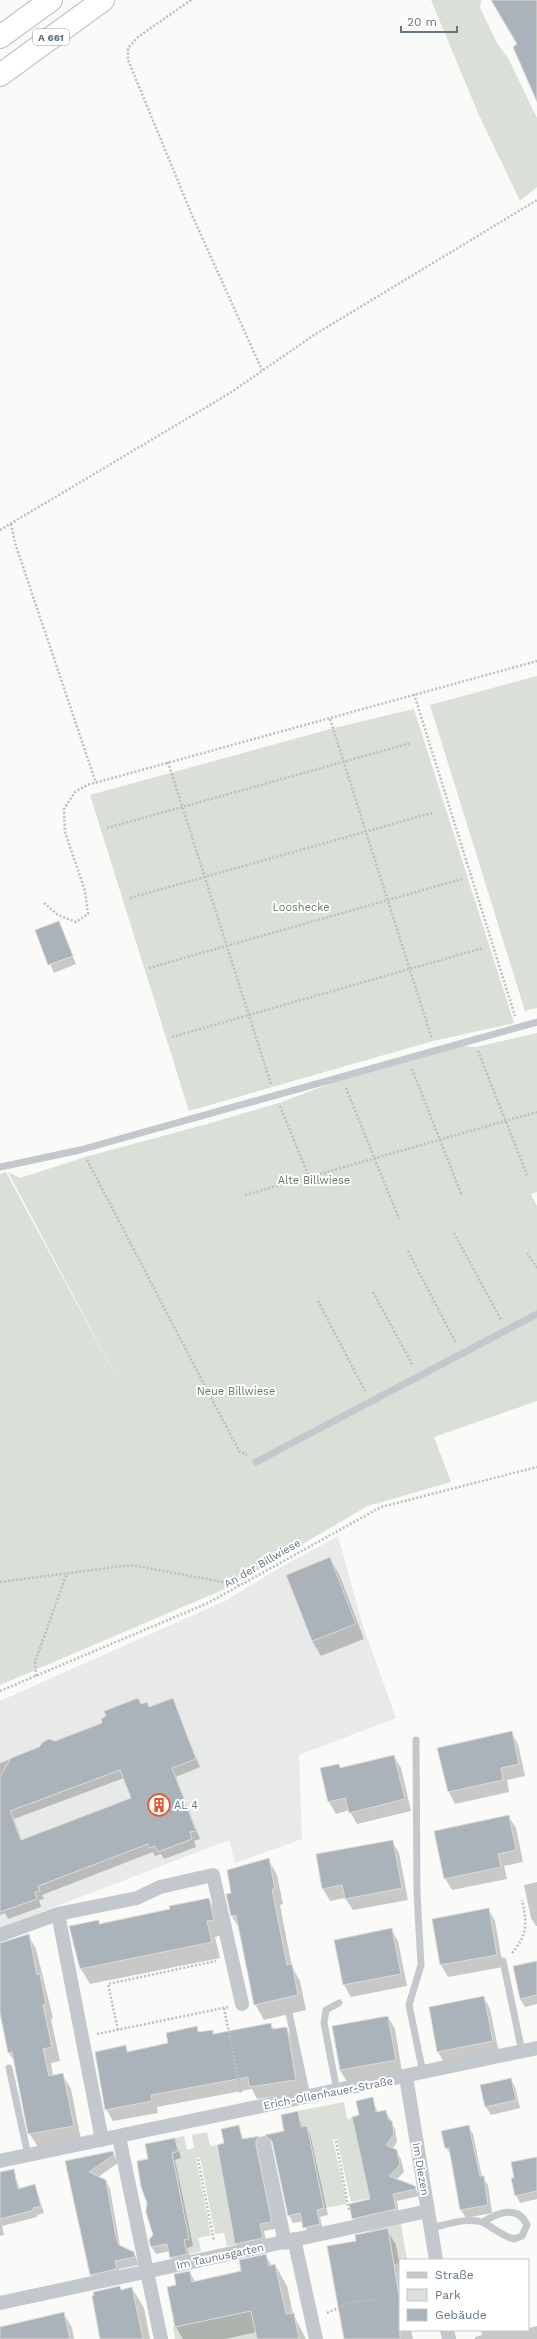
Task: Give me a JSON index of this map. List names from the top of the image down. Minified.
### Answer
{"streets":{"highway":["A 661"],"street":["Erich-Ollenhauer-Straße","Im Diezen","Im Taunusgarten"],"path":["An der Billwiese"]},"crossings":[["Erich-Ollenhauer-Straße","Im Diezen"],["Im Diezen","Im Taunusgarten"]],"parks":["Looshecke","Alte Billwiese","Neue Billwiese"],"places":{"building":["AL 4"]},"legend":["Straße","Park","Gebäude"],"scale_bar":"20 m"}
